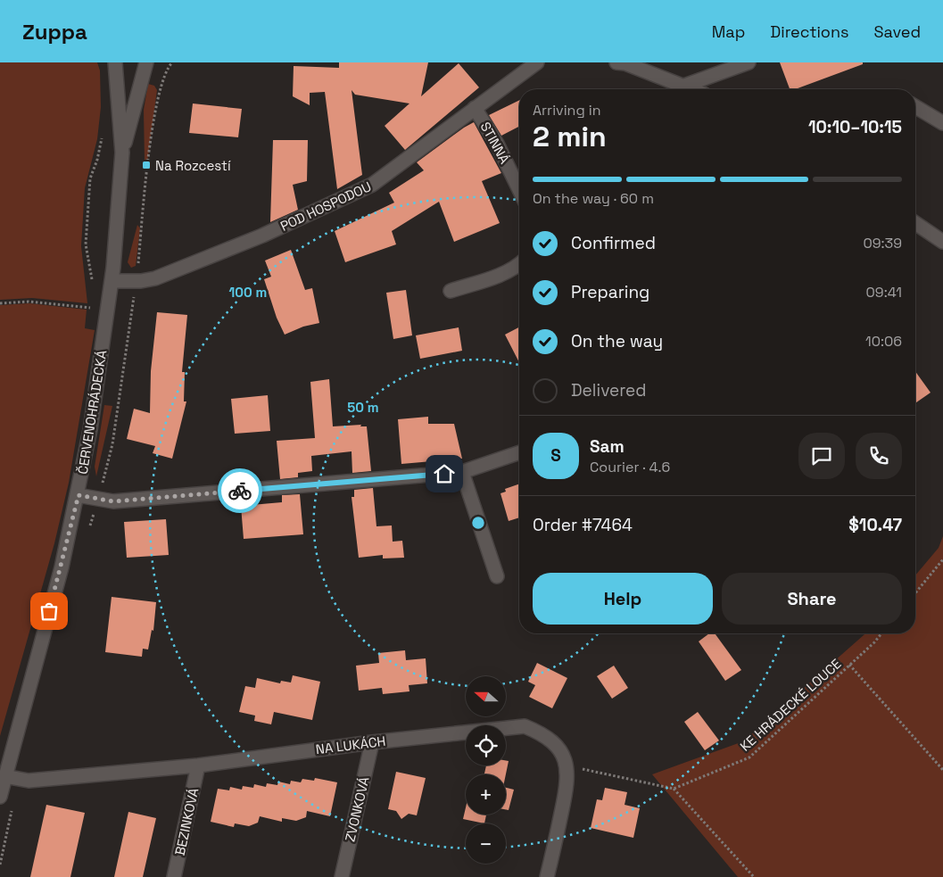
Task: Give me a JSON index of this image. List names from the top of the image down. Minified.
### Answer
{"streets":{"street":["STINNÁ","POD HOSPODOU","ČERVENOHRÁDECKÁ","NA LUKÁCH","ZVONKOVÁ","BEZINKOVÁ"],"path":["KE HRÁDECKÉ LOUCE"]},"crossings":[["STINNÁ","POD HOSPODOU"],["POD HOSPODOU","ČERVENOHRÁDECKÁ"],["ČERVENOHRÁDECKÁ","NA LUKÁCH"],["NA LUKÁCH","ZVONKOVÁ"],["NA LUKÁCH","BEZINKOVÁ"]],"places":{"transit":["Na Rozcestí"]},"north":"left","page":{"header":"Zuppa","nav":["Map","Directions","Saved"],"heading":["2 min","Arriving in","10:10–10:15"],"panel":["Sam","Courier · 4.6","Order #7464","$10.47"],"bar":"On the way · 60 m","list":[["Confirmed","09:39"],["Preparing","09:41"],["On the way","10:06"],"Delivered"],"round":"S","buttons":["Help","Share"],"map_buttons":["+","−"]},"rings":["100 m","50 m"]}
